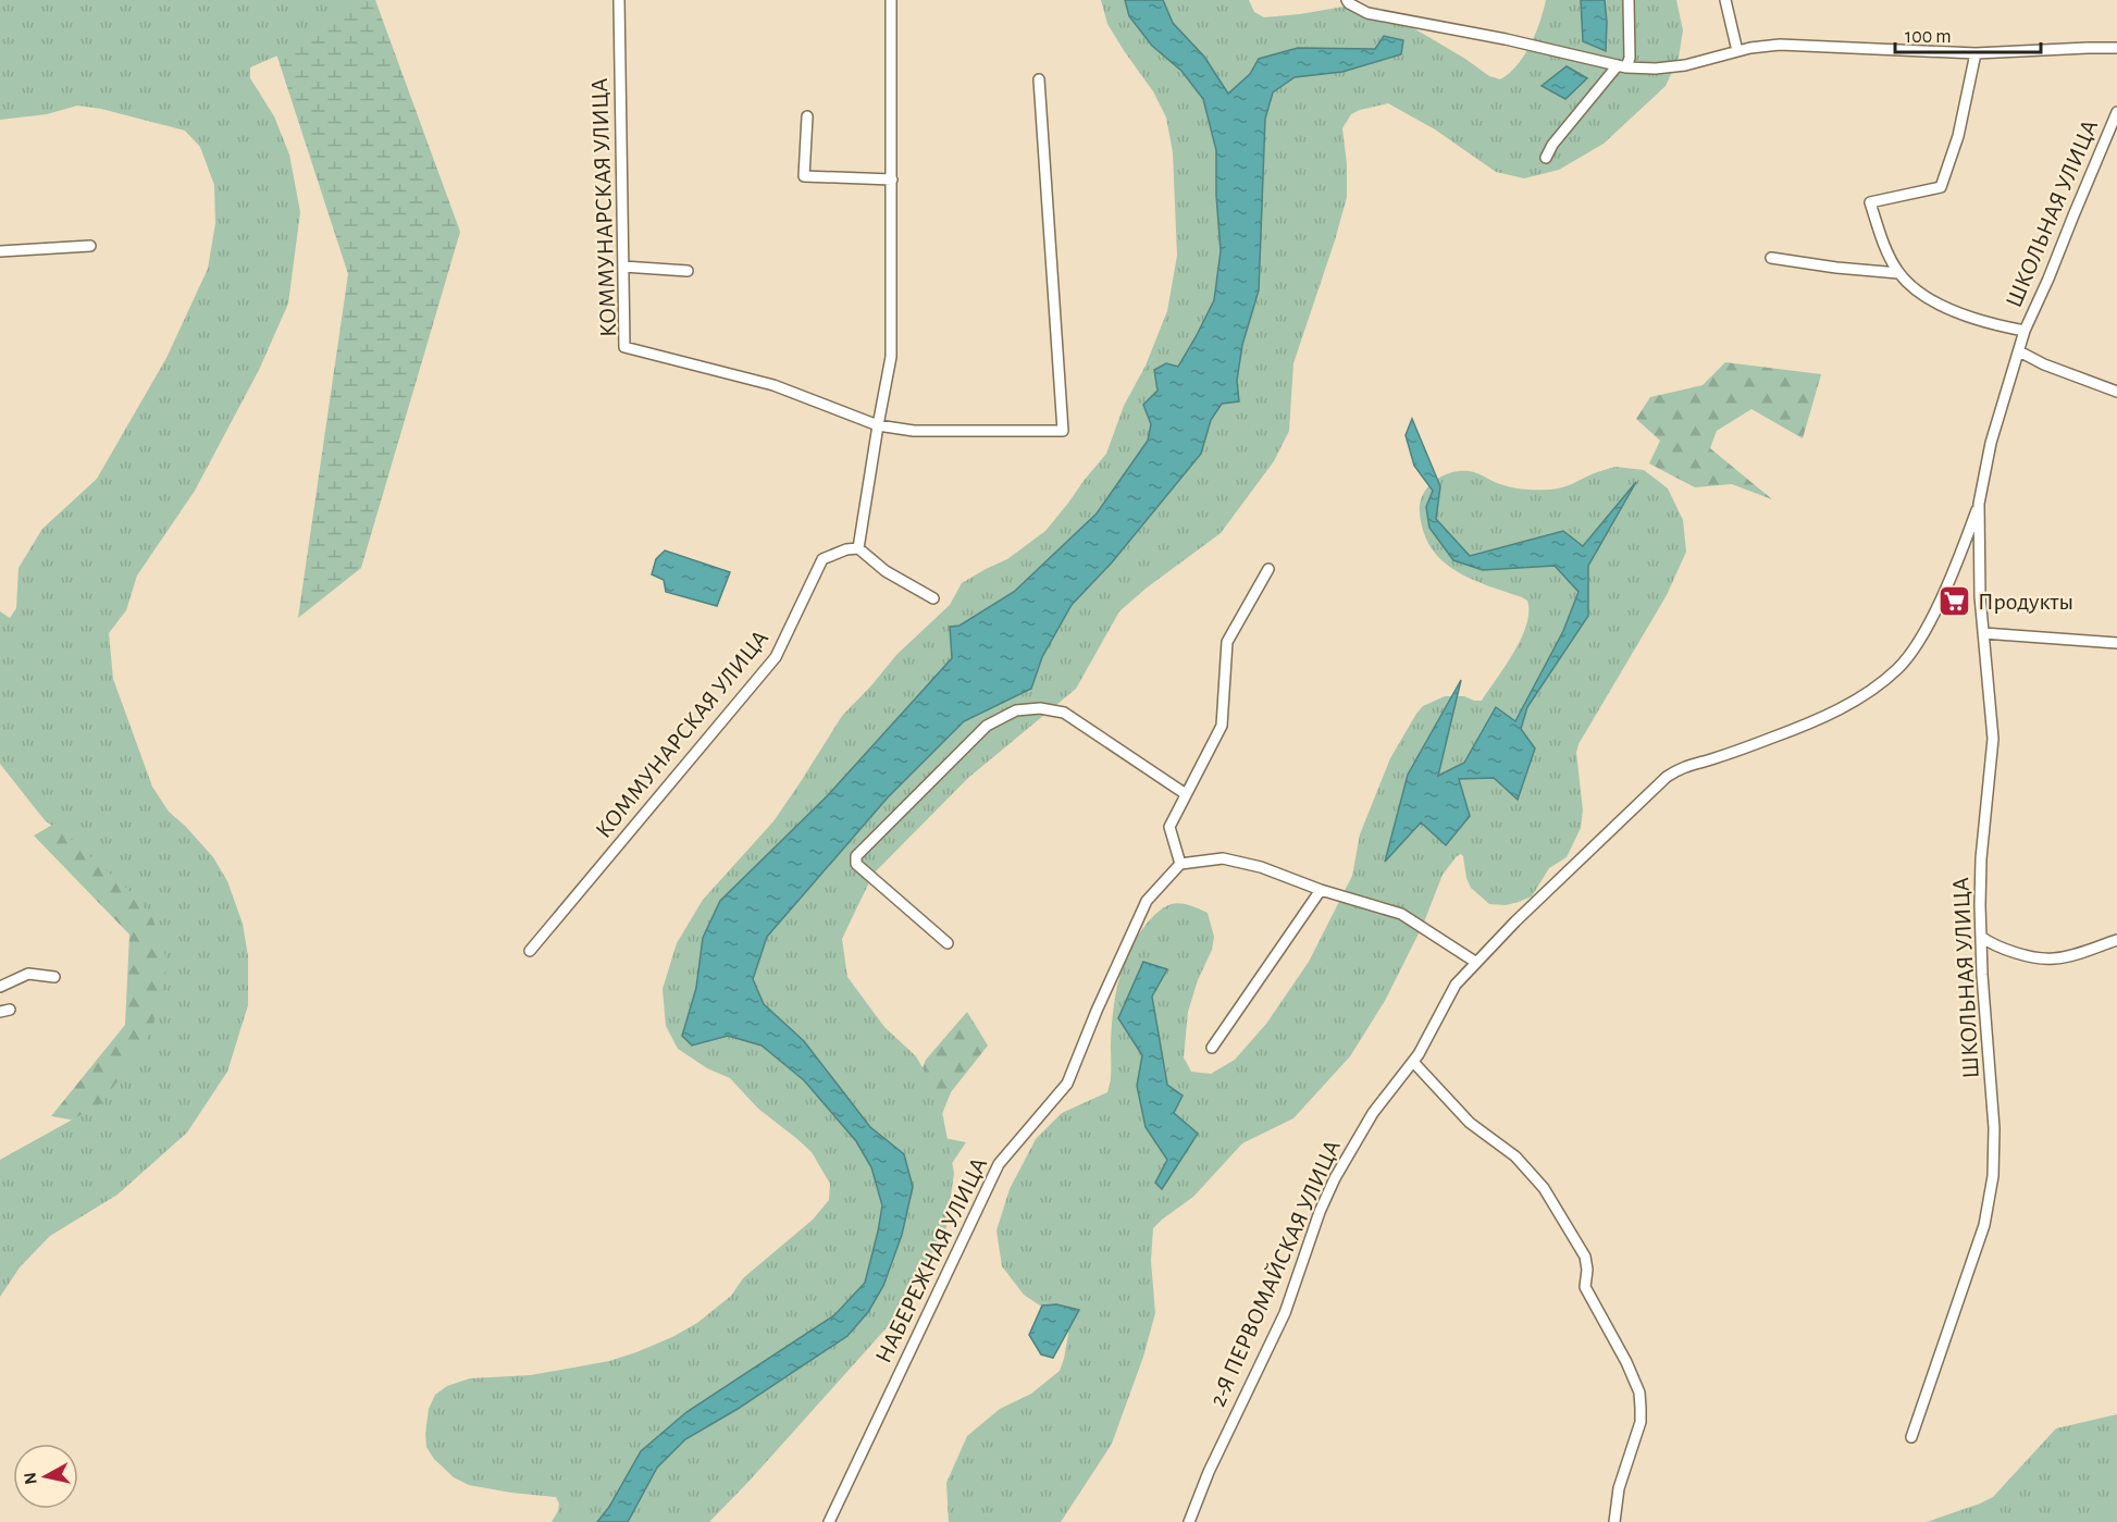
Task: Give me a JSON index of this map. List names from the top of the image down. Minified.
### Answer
{"streets":{"street":["КОММУНАРСКАЯ УЛИЦА","ШКОЛЬНАЯ УЛИЦА","НАБЕРЕЖНАЯ УЛИЦА","2-Я ПЕРВОМАЙСКАЯ УЛИЦА"]},"crossings":[["ШКОЛЬНАЯ УЛИЦА","2-Я ПЕРВОМАЙСКАЯ УЛИЦА"]],"places":{"supermarket":["Продукты"]},"scale_bar":"100 m","north":"left"}
